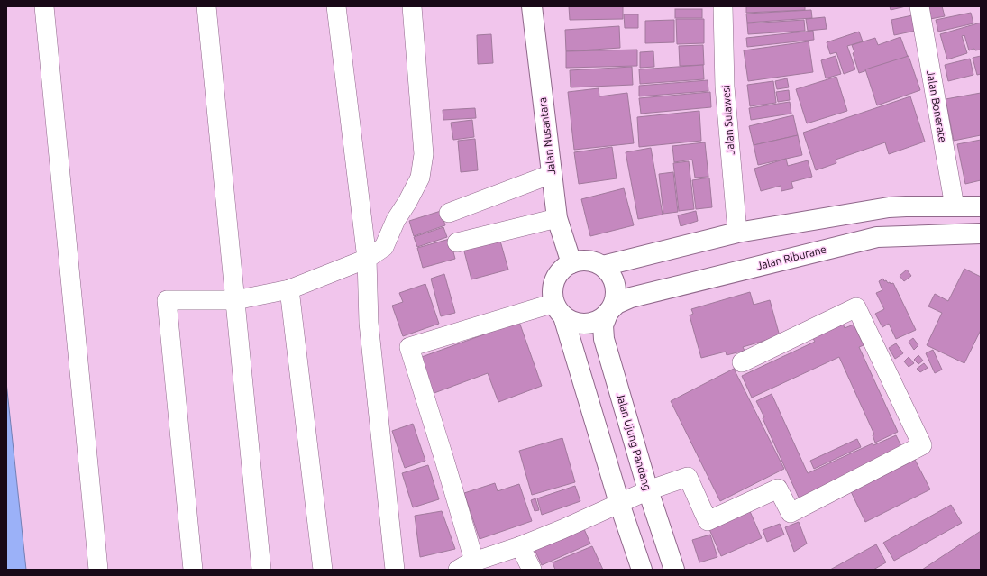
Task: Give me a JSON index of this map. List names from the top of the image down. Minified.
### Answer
{"streets":{"main road":["Jalan Nusantara","Jalan Riburane","Jalan Ujung Pandang"],"street":["Jalan Bonerate","Jalan Sulawesi"]},"crossings":[["Jalan Nusantara","Jalan Riburane"],["Jalan Nusantara","Jalan Ujung Pandang"],["Jalan Riburane","Jalan Ujung Pandang"]]}
